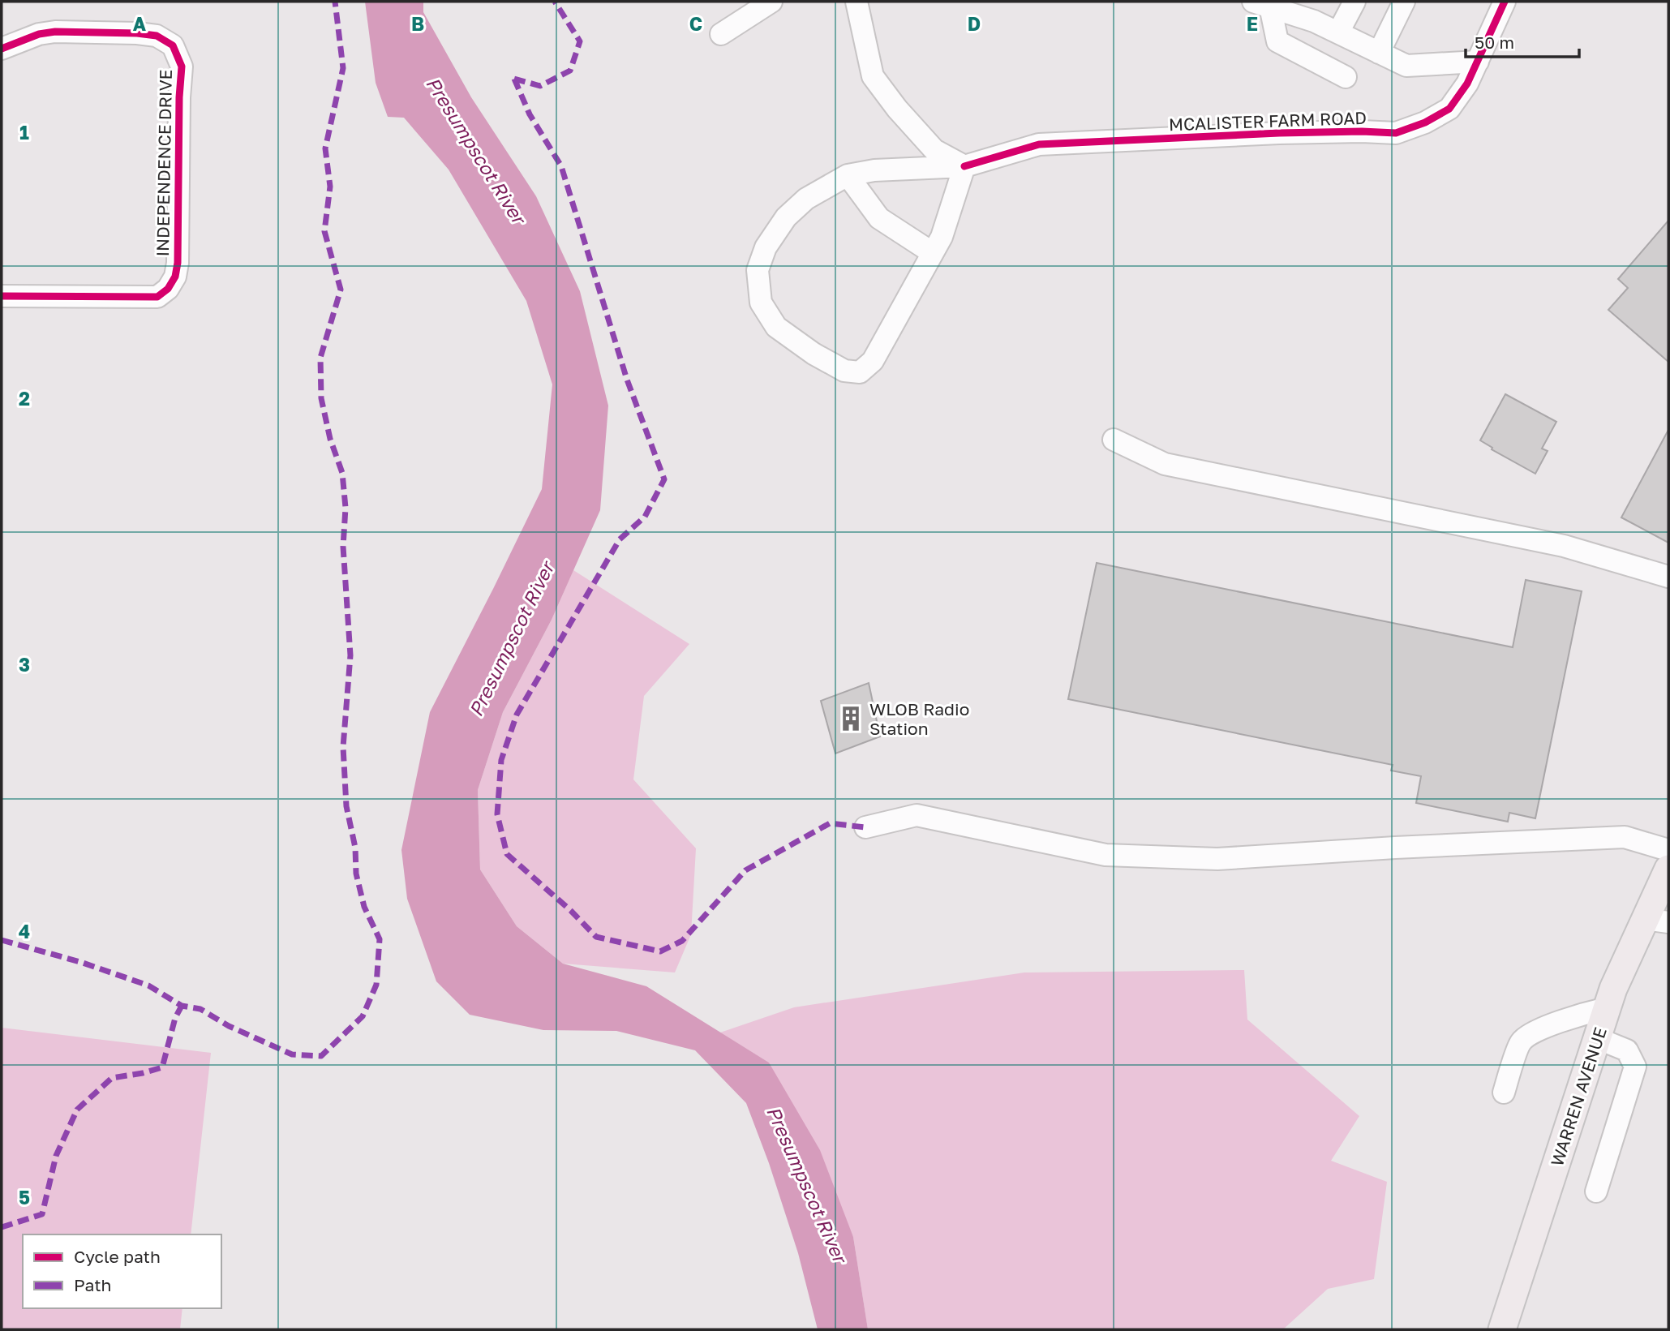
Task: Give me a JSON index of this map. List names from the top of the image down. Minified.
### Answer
{"streets":{"main road":["WARREN AVENUE"],"street":["MCALISTER FARM ROAD","INDEPENDENCE DRIVE"]},"water":["Presumpscot River"],"places":{"building":["WLOB Radio Station"]},"legend":["Cycle path","Path"],"scale_bar":"50 m","grid":{"columns":["A","B","C","D","E"],"rows":["1","2","3","4","5"]}}
